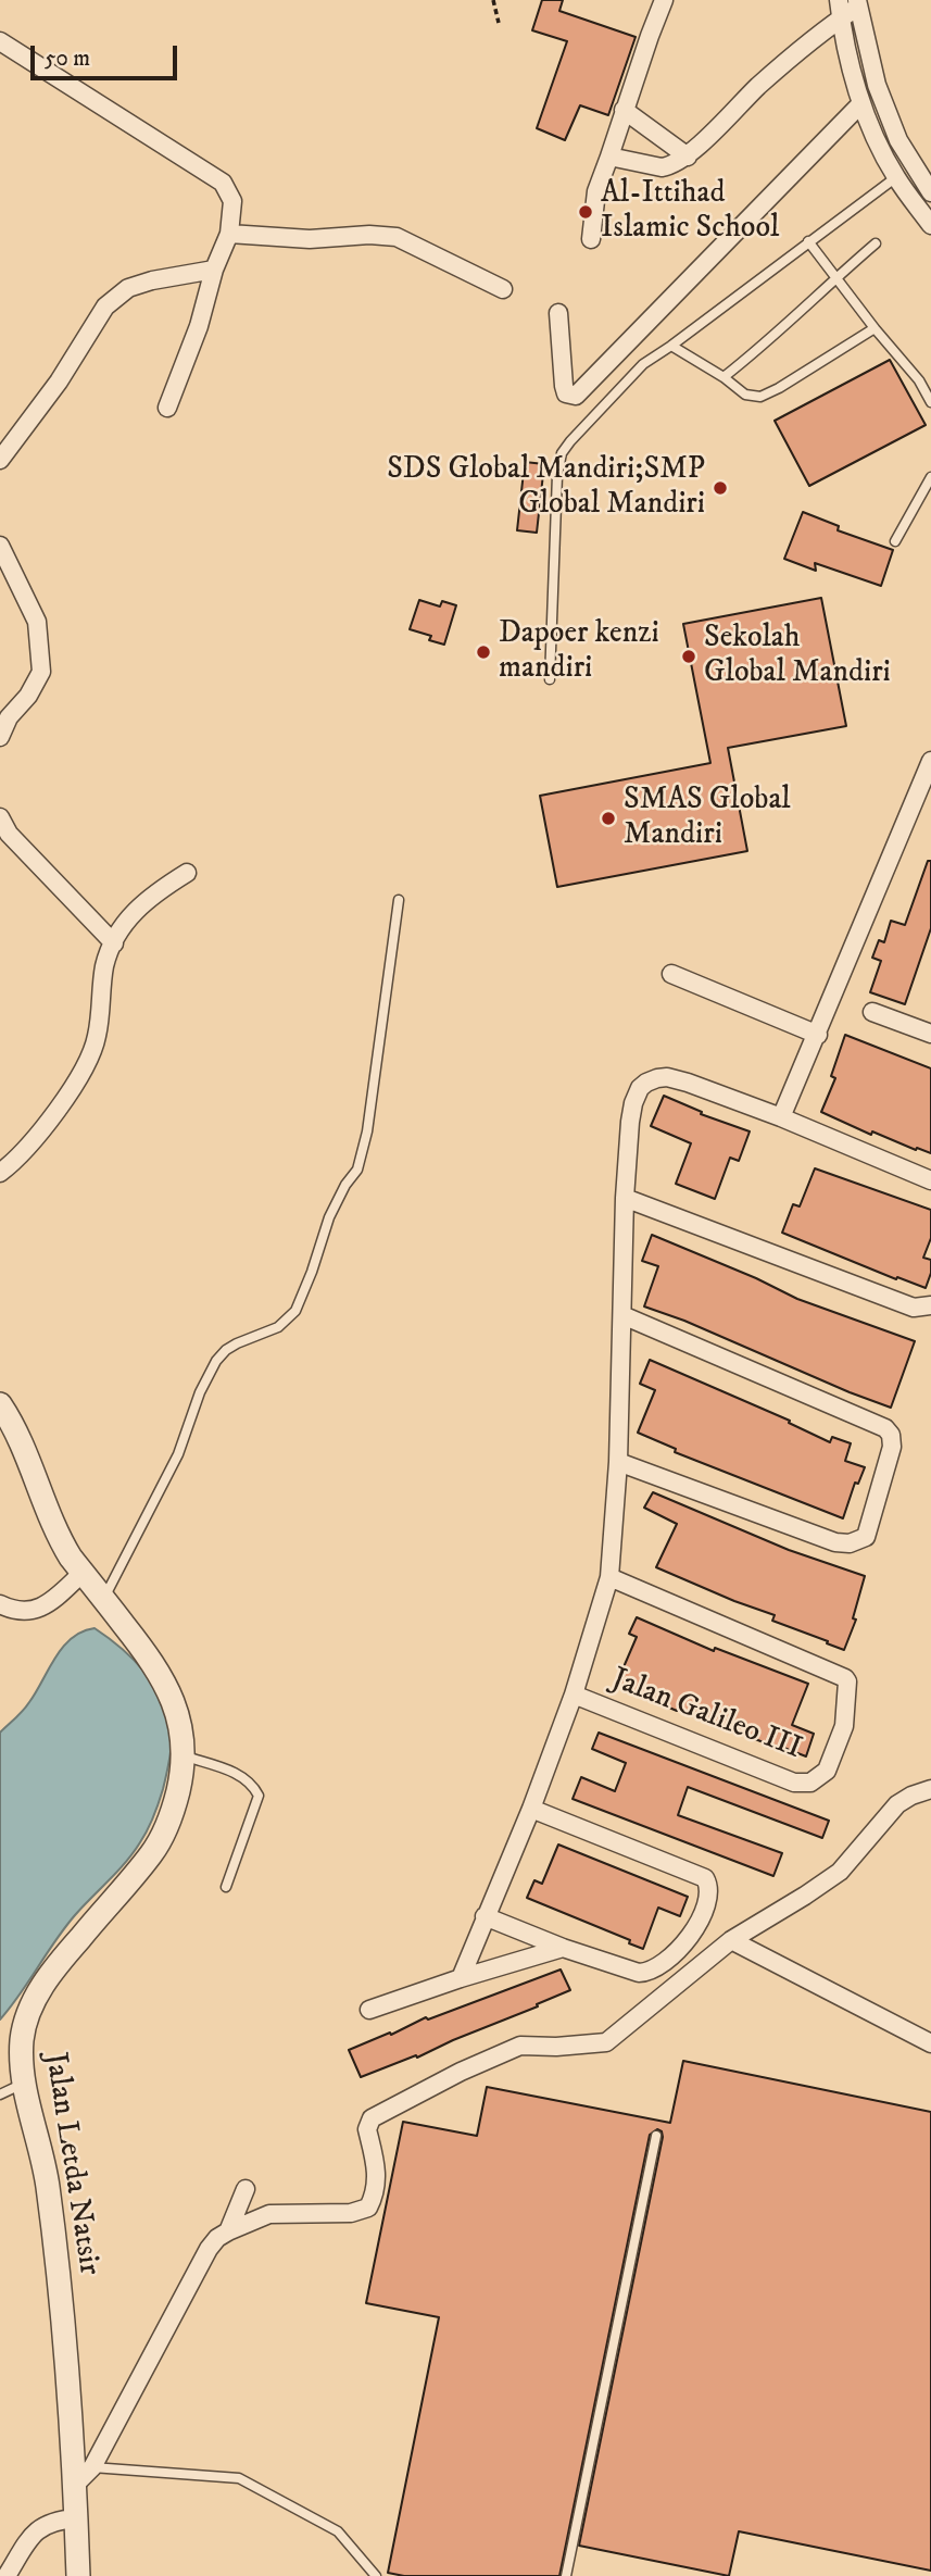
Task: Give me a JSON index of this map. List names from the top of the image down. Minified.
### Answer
{"streets":{"street":["Jalan Galileo III","Jalan Letda Natsir"]},"places":["Al-Ittihad Islamic School","SDS Global Mandiri;SMP Global Mandiri","Dapoer kenzi mandiri","Sekolah Global Mandiri","SMAS Global Mandiri"],"scale_bar":"50 m"}
